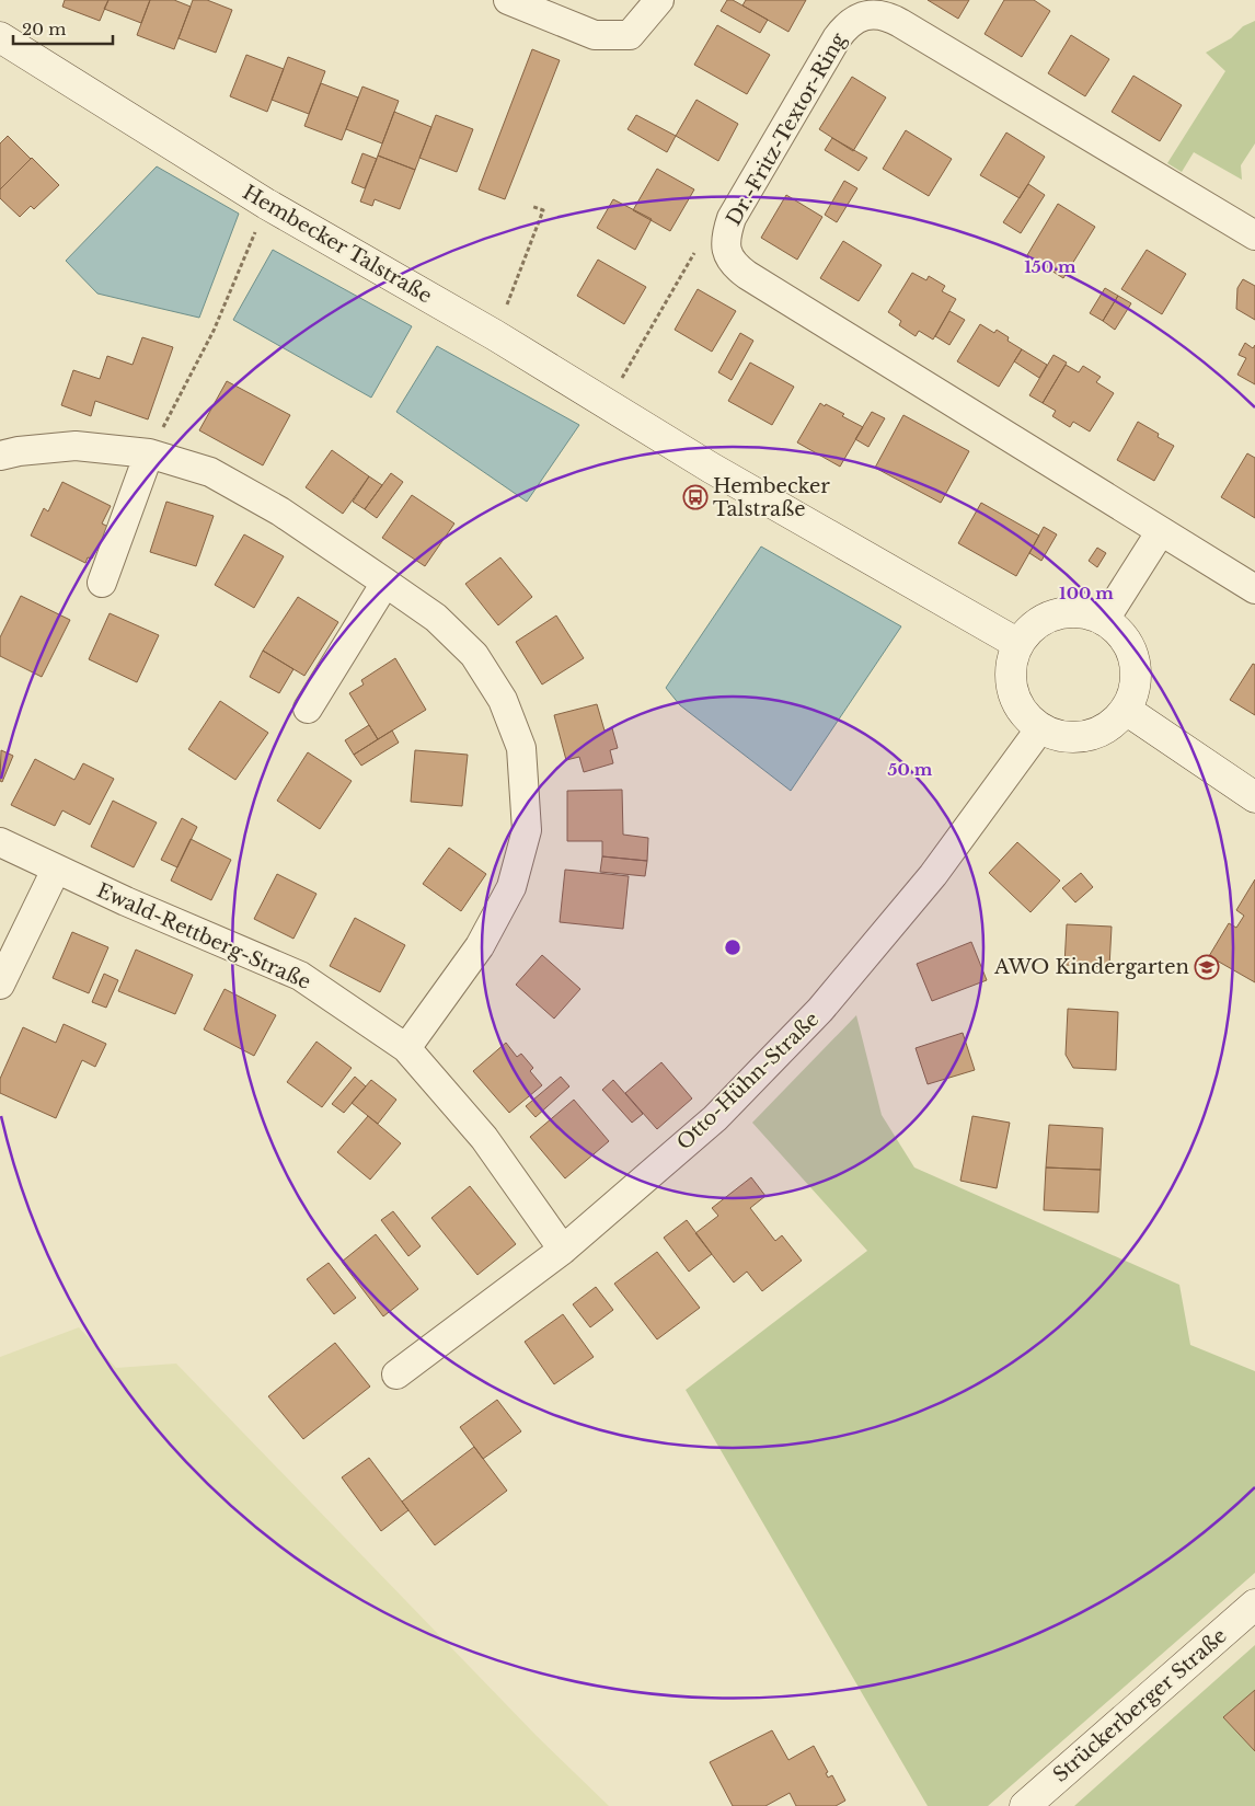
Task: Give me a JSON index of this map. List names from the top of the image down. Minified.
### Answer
{"streets":{"street":["Dr.-Fritz-Textor-Ring","Hembecker Talstraße","Ewald-Rettberg-Straße","Otto-Hühn-Straße","Strückerberger Straße"]},"crossings":[["Hembecker Talstraße","Otto-Hühn-Straße"],["Ewald-Rettberg-Straße","Otto-Hühn-Straße"]],"places":{"bus stop":["Hembecker Talstraße"],"school or university":["AWO Kindergarten"]},"scale_bar":"20 m","rings":["150 m","100 m","50 m"]}
